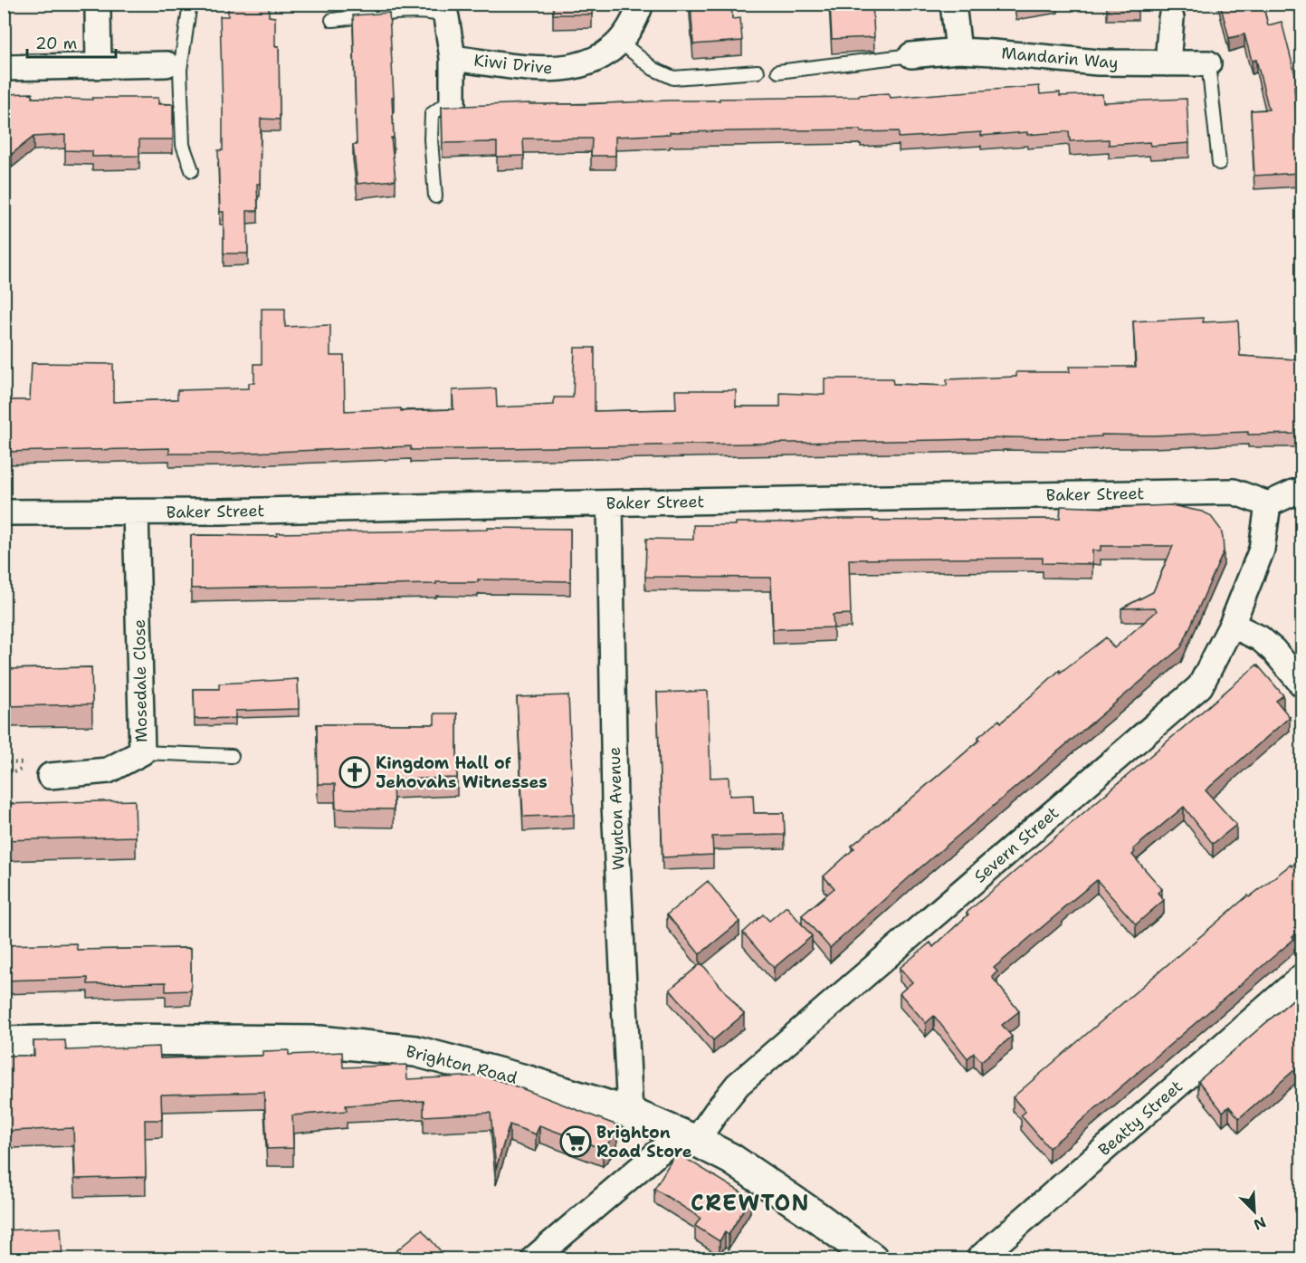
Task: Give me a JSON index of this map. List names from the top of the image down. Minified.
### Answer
{"streets":{"street":["Mandarin Way","Kiwi Drive","Baker Street","Mosedale Close","Wynton Avenue","Severn Street","Brighton Road","Beatty Street"]},"crossings":[["Baker Street","Mosedale Close"],["Baker Street","Wynton Avenue"],["Baker Street","Severn Street"],["Wynton Avenue","Brighton Road"],["Severn Street","Brighton Road"]],"districts":["CREWTON"],"places":{"church":["Kingdom Hall of Jehovahs Witnesses"],"supermarket":["Brighton Road Store"]},"scale_bar":"20 m","north":"bottom right"}
